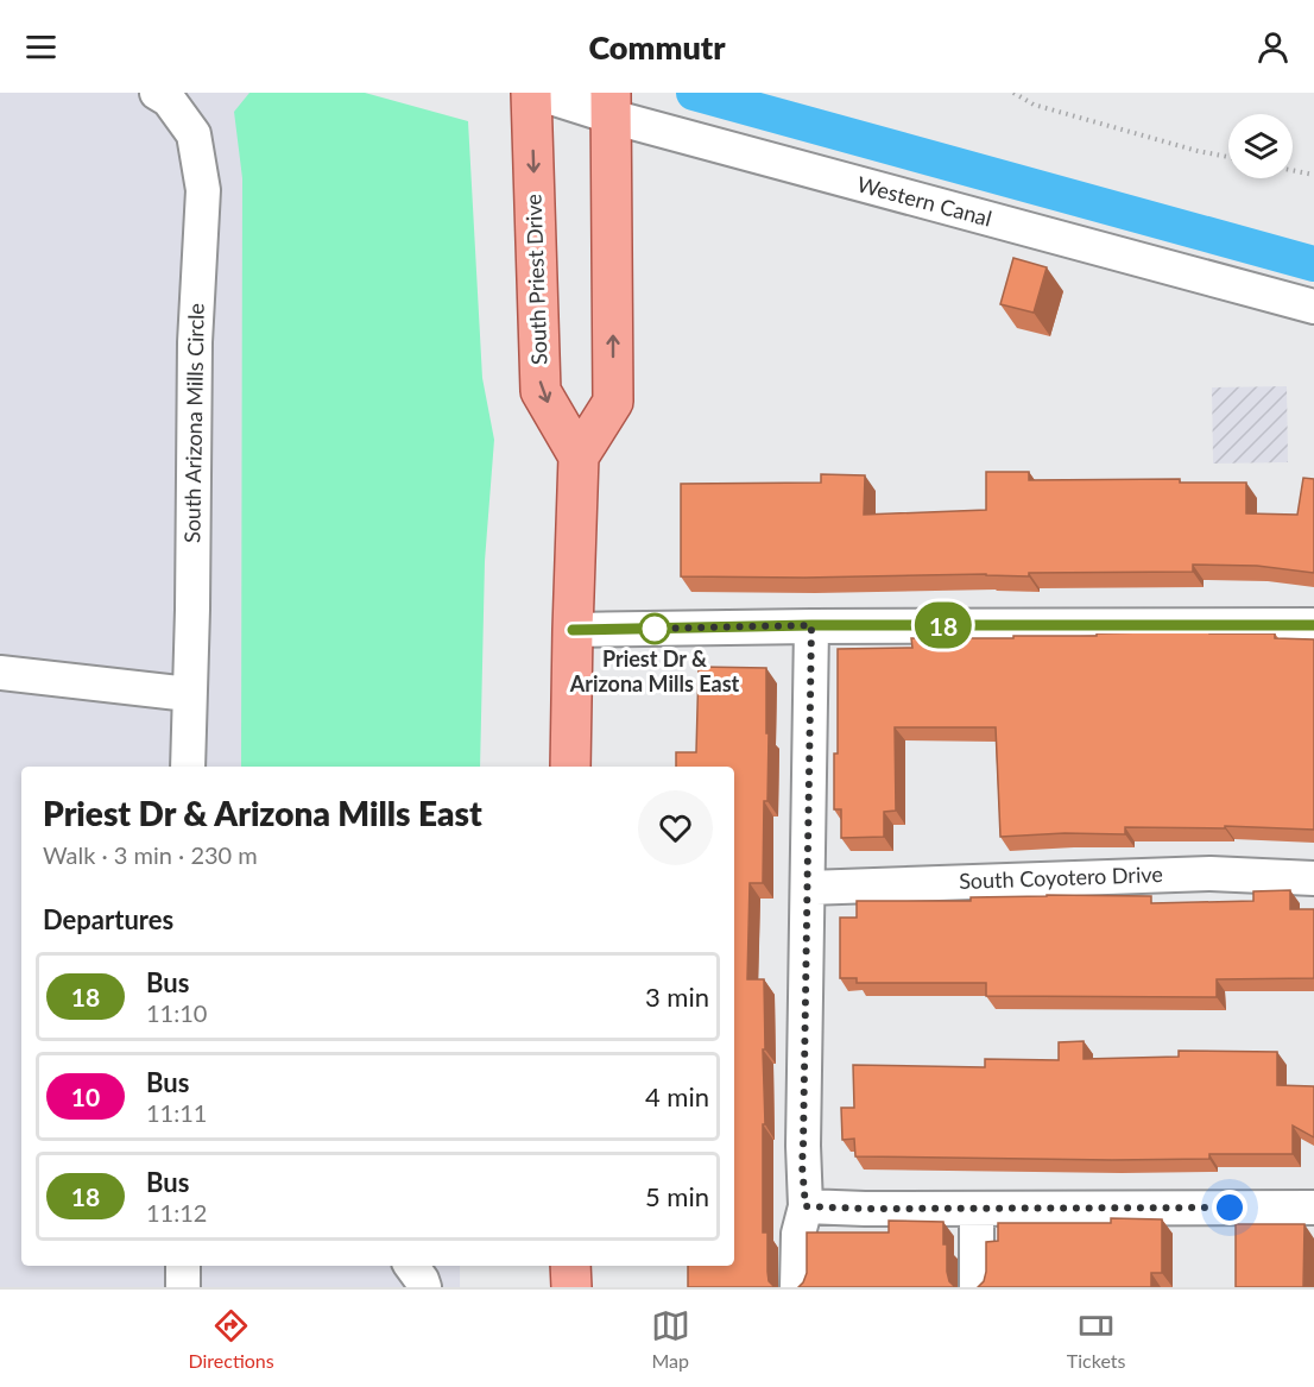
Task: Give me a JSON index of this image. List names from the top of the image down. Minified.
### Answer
{"streets":{"main road":["South Priest Drive"],"street":["Western Canal","South Arizona Mills Circle","South Coyotero Drive"]},"crossings":[["Western Canal","South Priest Drive"]],"places":["Priest Dr & Arizona Mills East"],"lines":["bus line 18"],"page":{"header":"Commutr","on_map":"18","heading":[["Priest Dr & Arizona Mills East","Walk · 3 min · 230 m"],"Departures"],"list":[{"mark":"18","name":"Bus","note":"11:10","value":"3 min"},{"mark":"10","name":"Bus","note":"11:11","value":"4 min"},{"mark":"18","name":"Bus","note":"11:12","value":"5 min"}],"tabs":["Directions","Map","Tickets"]}}
